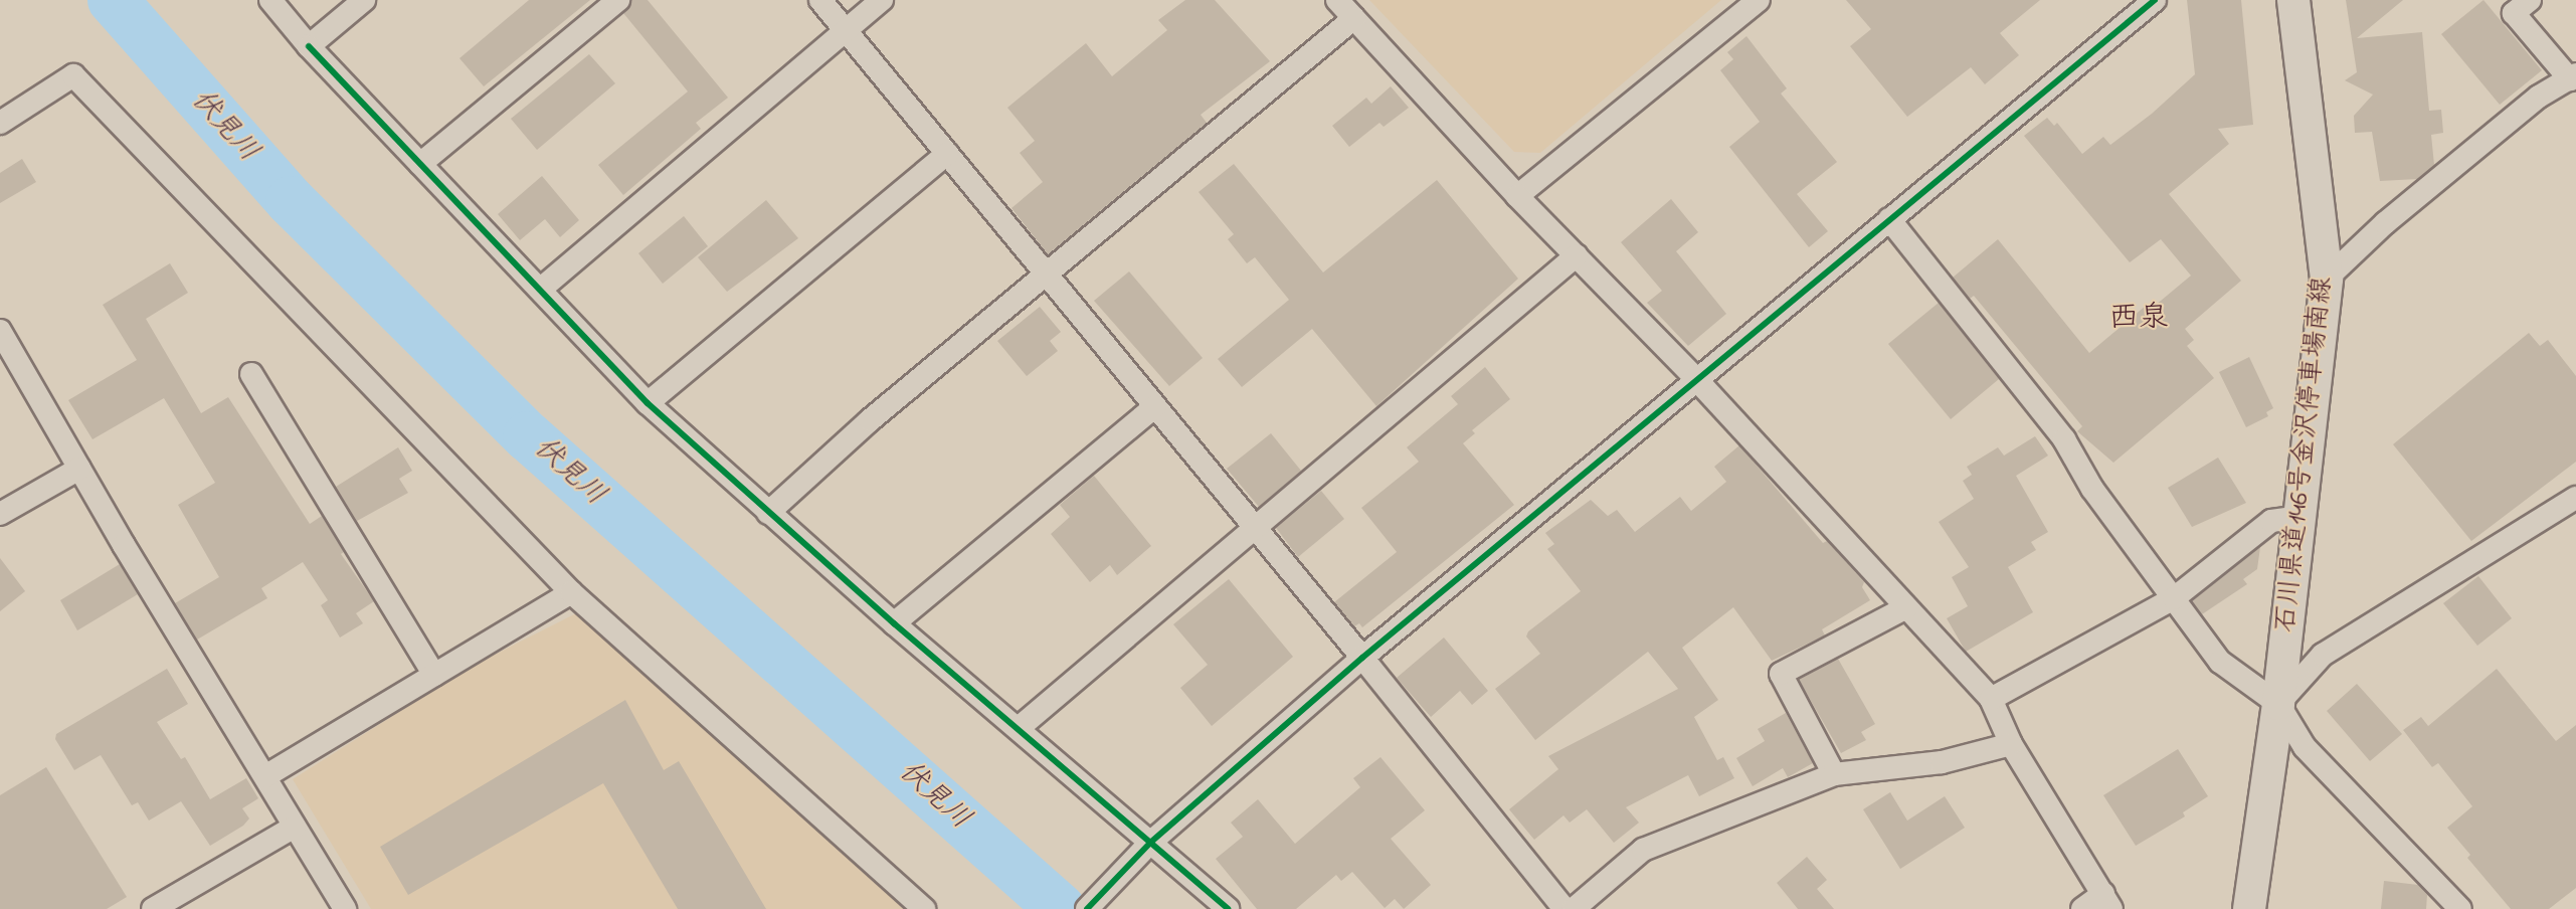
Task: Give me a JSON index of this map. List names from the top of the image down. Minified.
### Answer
{"streets":{"main road":["石川県道146号金沢停車場南線"]},"districts":["西泉"],"water":["伏見川"]}
